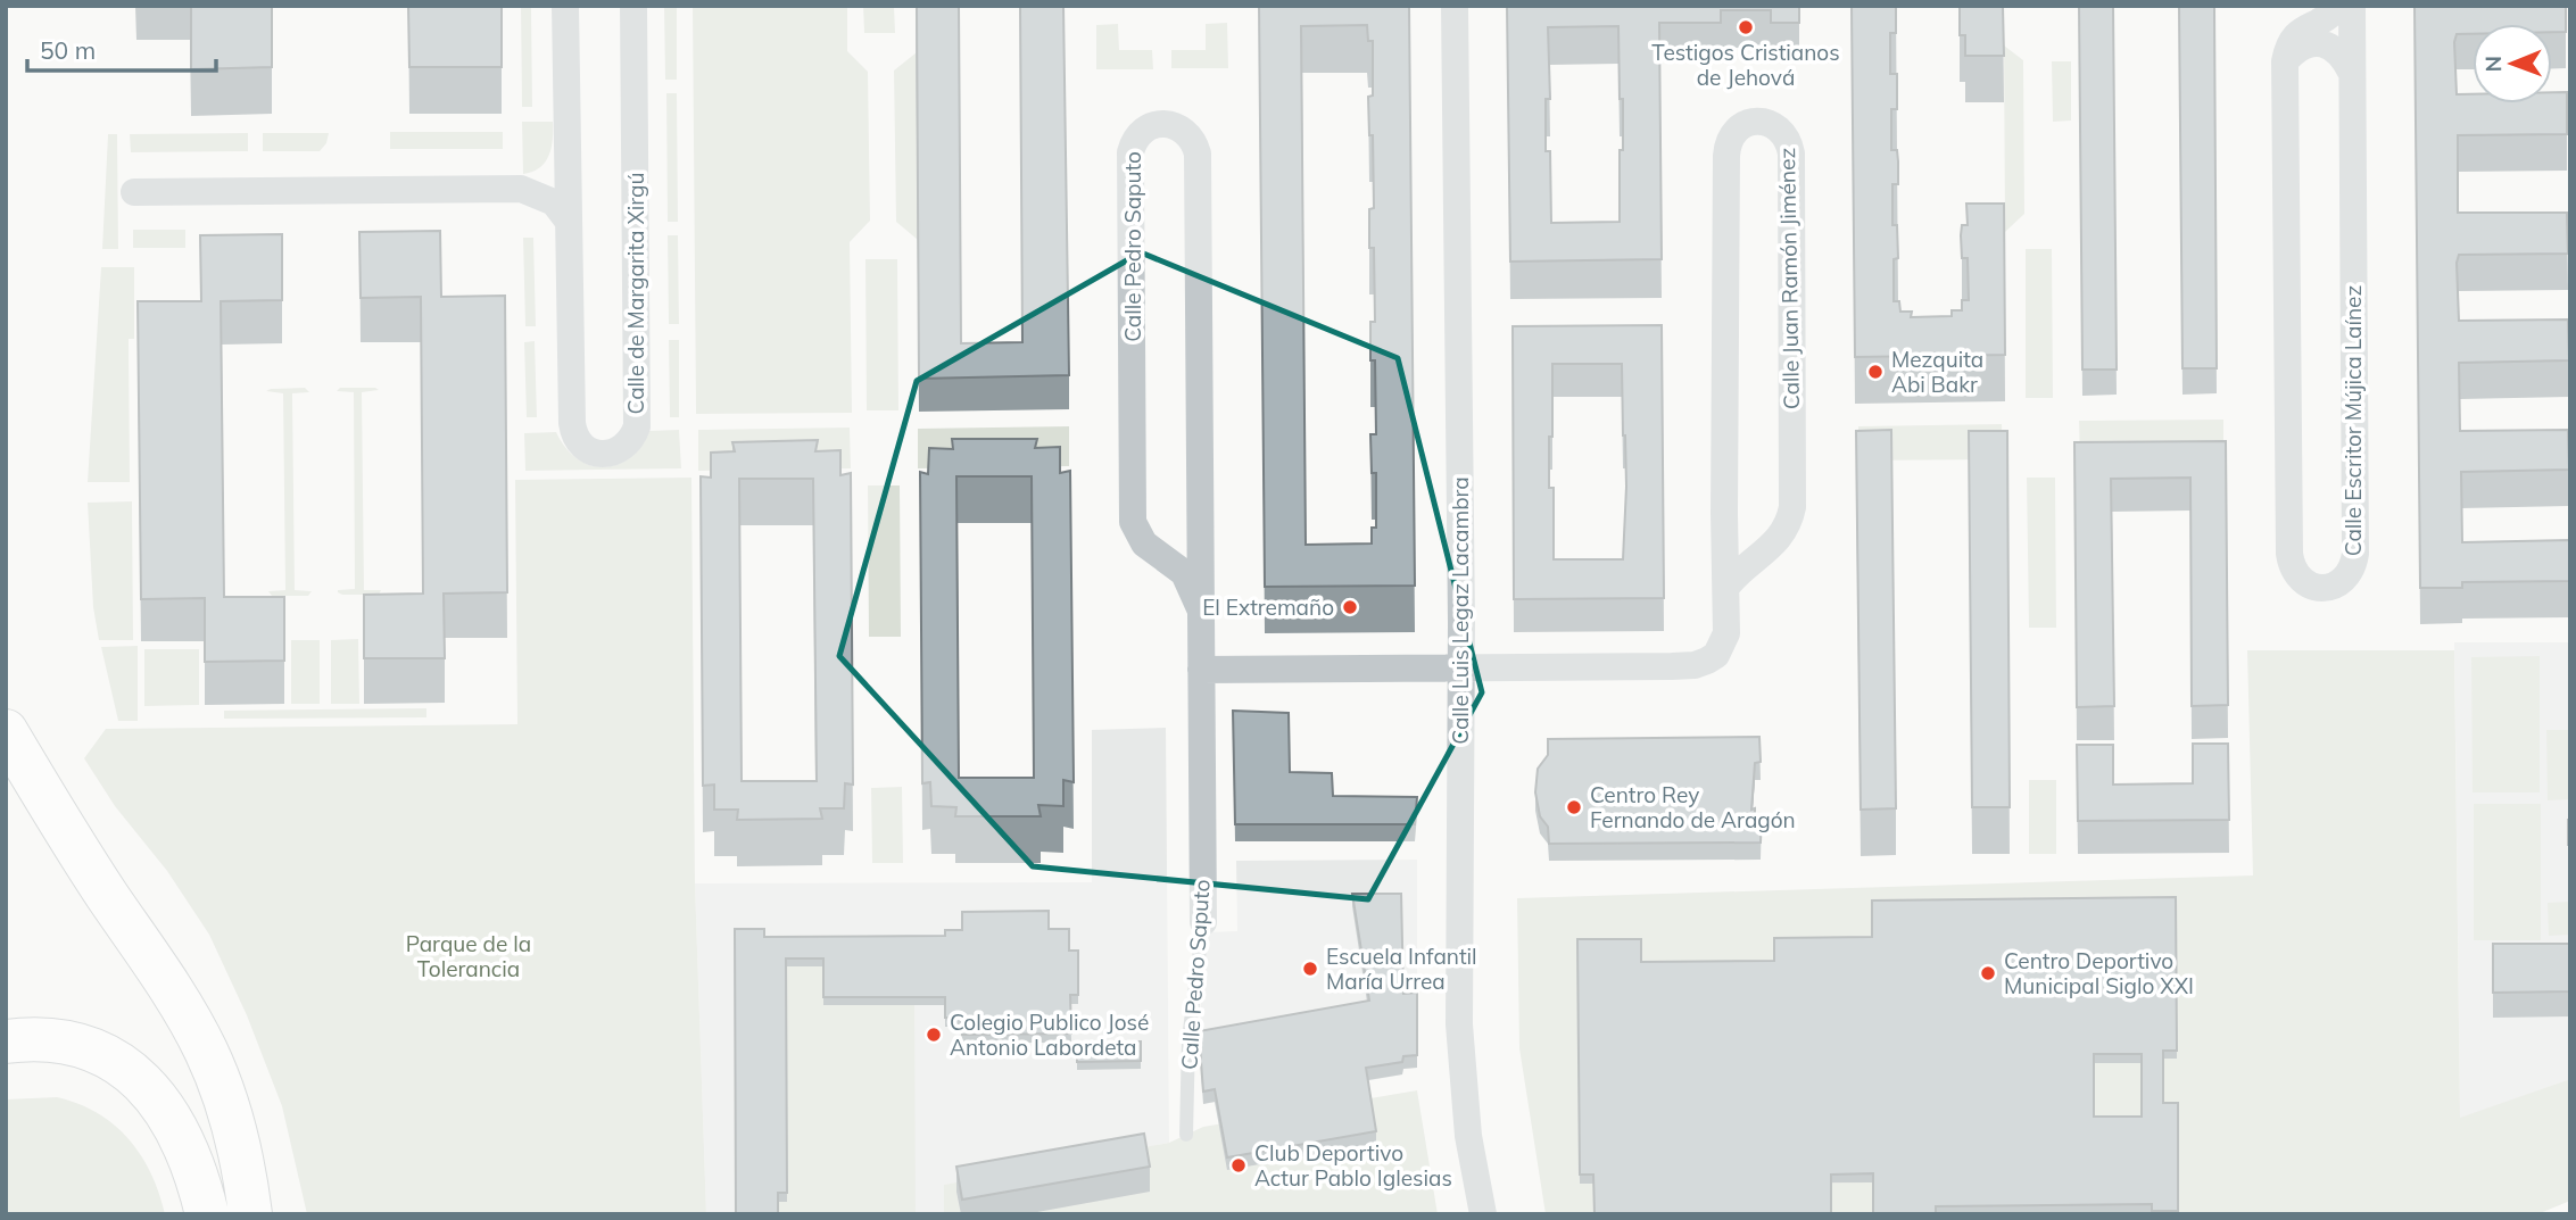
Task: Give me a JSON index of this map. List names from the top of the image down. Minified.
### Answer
{"streets":{"street":["Calle Pedro Saputo","Calle Juan Ramón Jiménez","Calle de Margarita Xirgú","Calle Escritor Mújica Laínez","Calle Luis Legaz Lacambra"]},"crossings":[["Calle Juan Ramón Jiménez","Calle Luis Legaz Lacambra"]],"parks":["Parque de la Tolerancia"],"places":["Testigos Cristianos de Jehová","Mezquita Abi Bakr","El Extremaño","Centro Rey Fernando de Aragón","Escuela Infantil María Urrea","Centro Deportivo Municipal Siglo XXI","Colegio Publico José Antonio Labordeta","Club Deportivo Actur Pablo Iglesias"],"scale_bar":"50 m","north":"left"}
